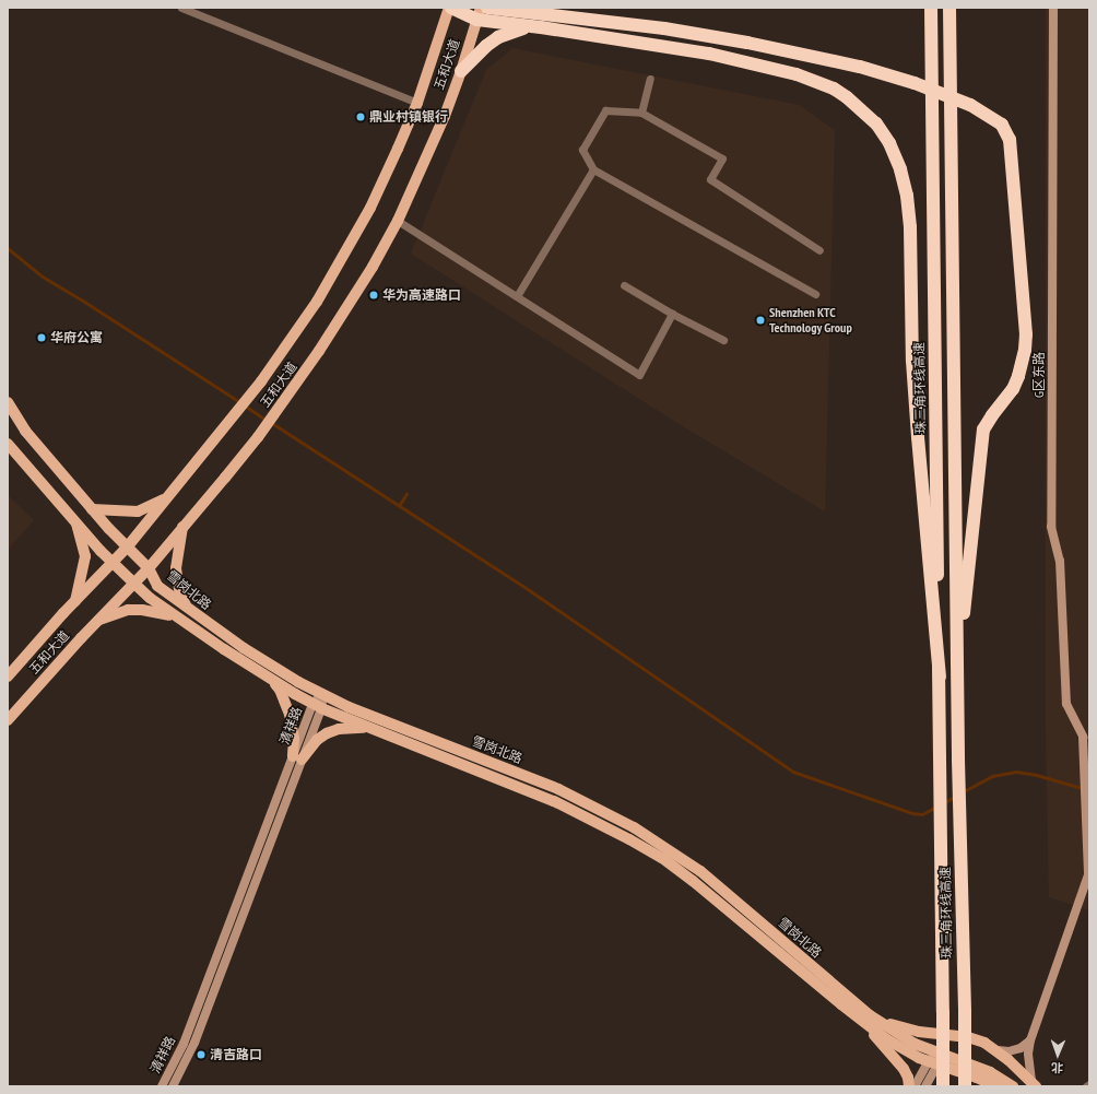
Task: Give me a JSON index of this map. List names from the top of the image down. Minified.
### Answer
{"streets":{"highway":["珠三角环线高速"],"main road":["五和大道","雪岗北路"],"street":["G区东路","清祥路"]},"crossings":[["五和大道","雪岗北路"],["雪岗北路","清祥路"]],"places":["鼎业村镇银行","华为高速路口","Shenzhen KTC Technology Group","华府公寓","清吉路口"],"north":"bottom"}
